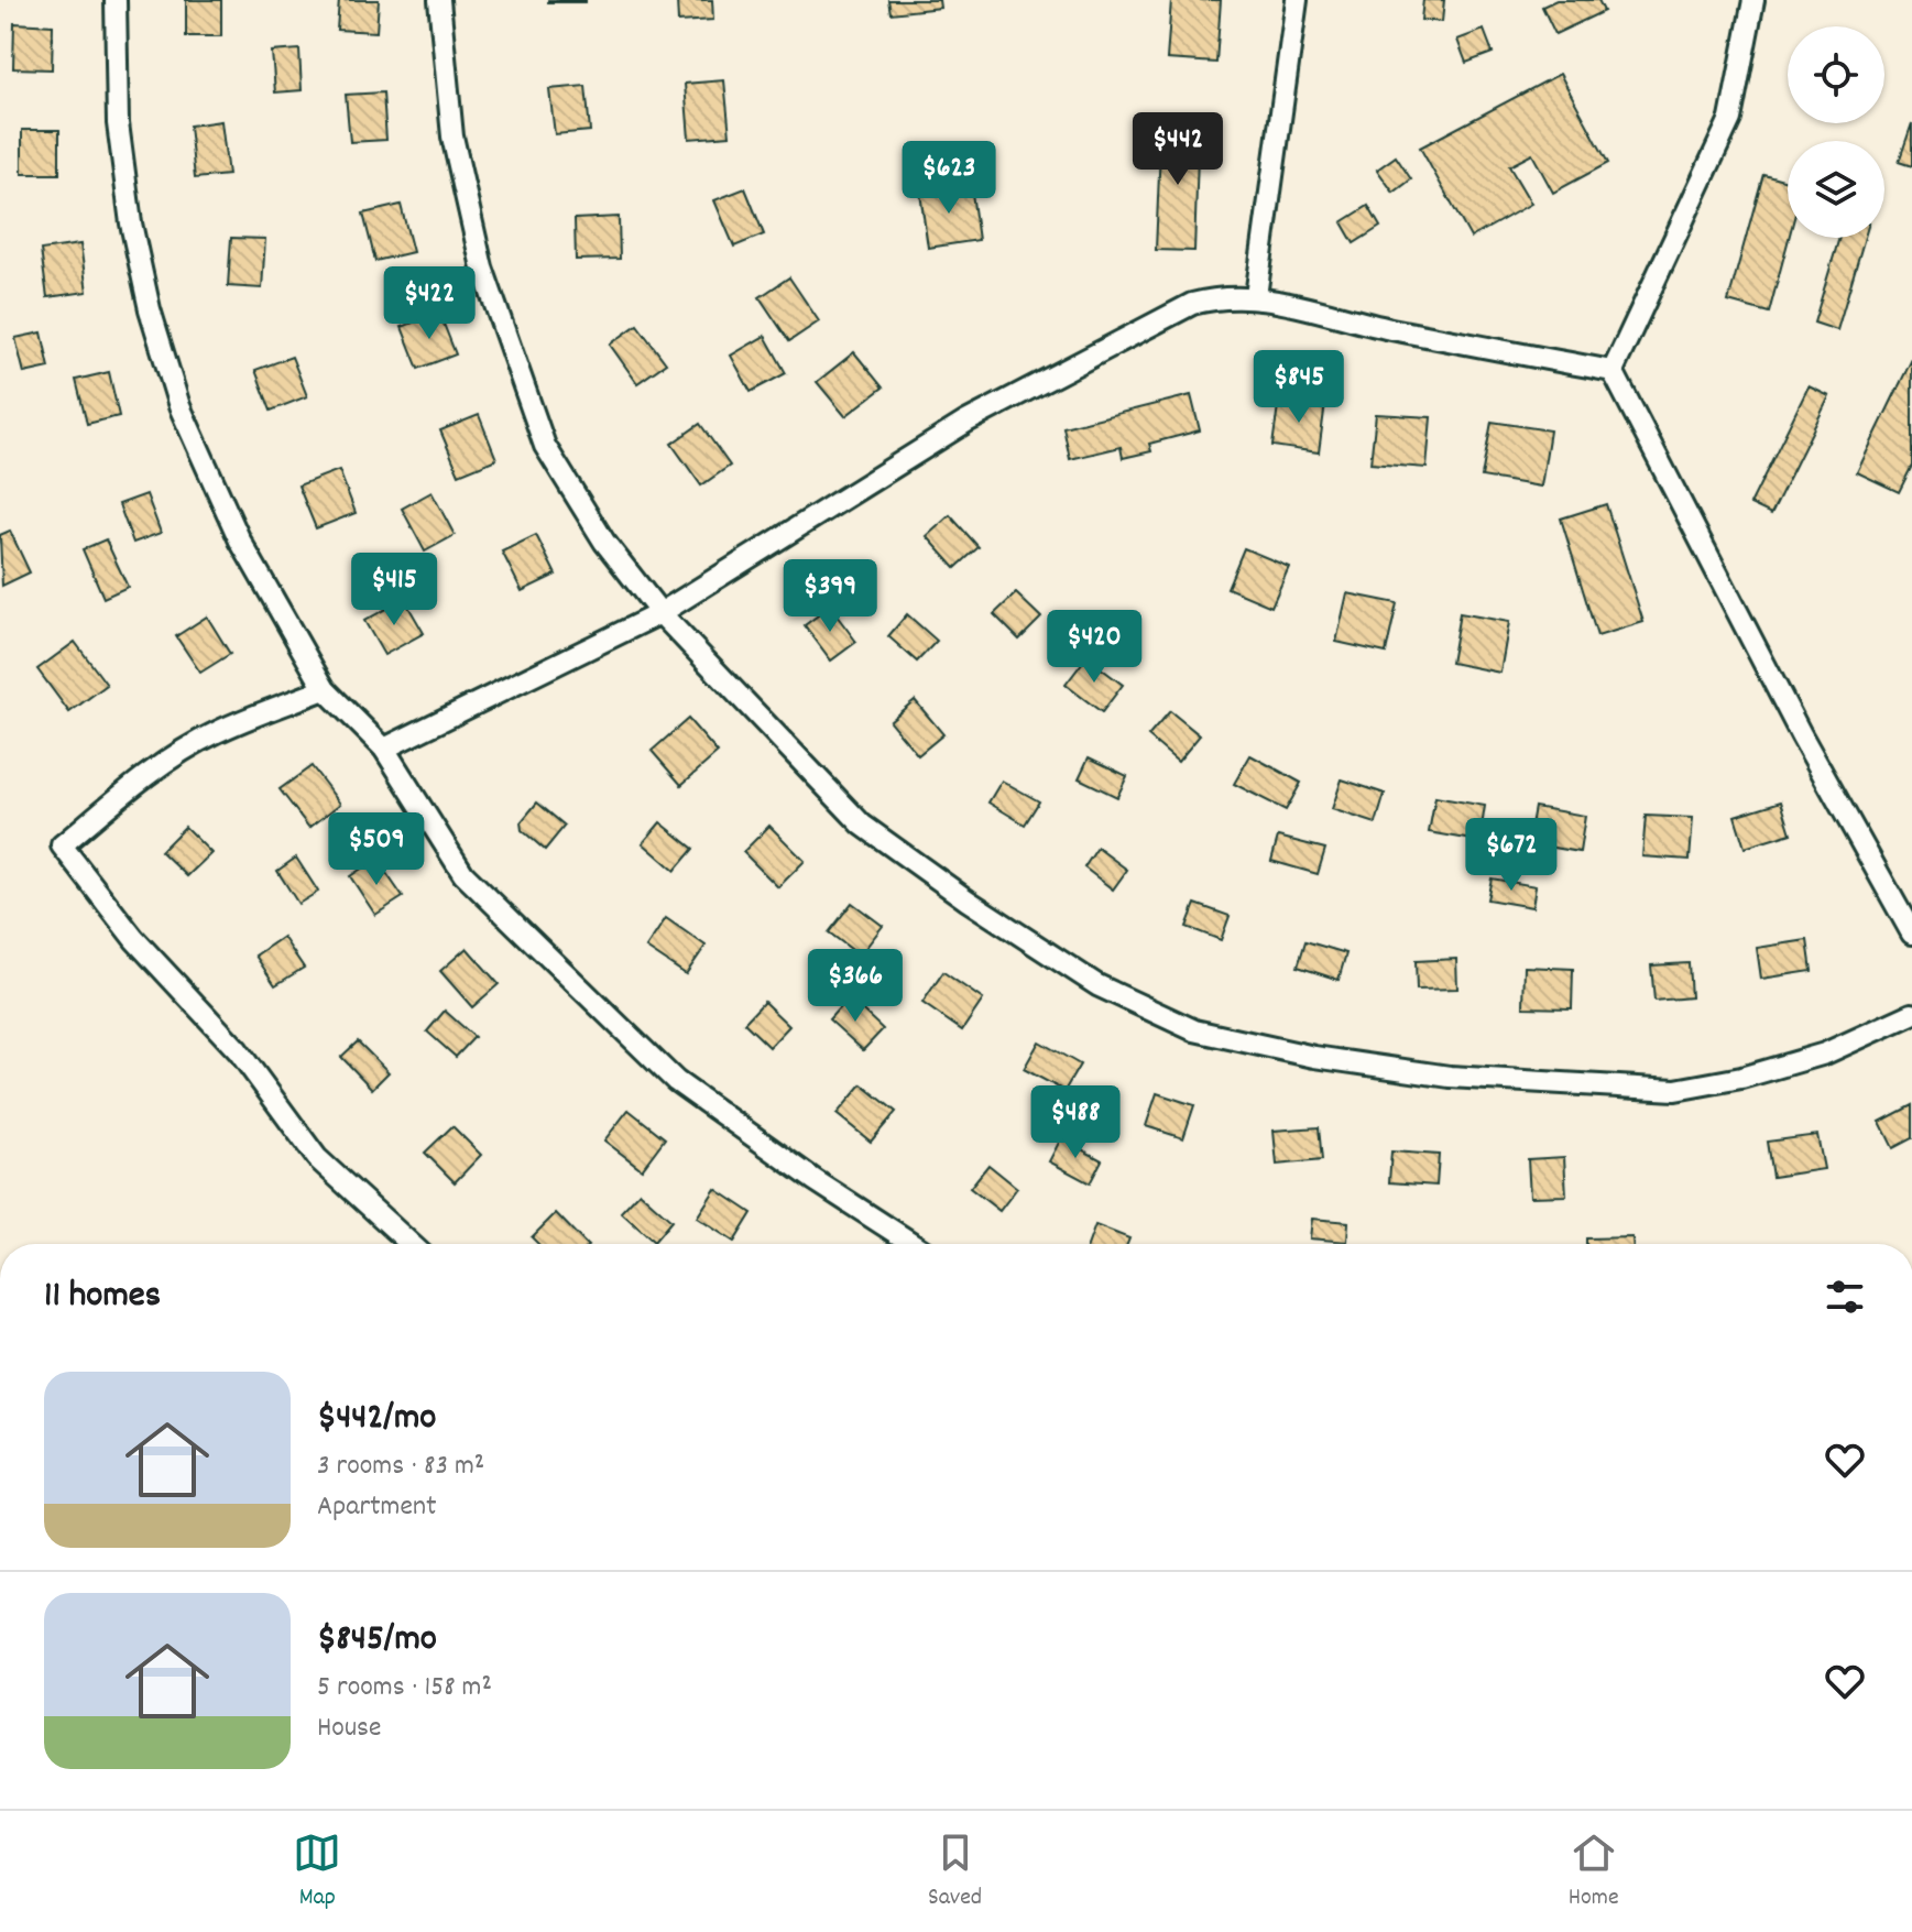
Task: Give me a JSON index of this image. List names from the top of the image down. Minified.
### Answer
{"page":{"price":["$442","$623","$422","$845","$415","$399","$420","$509","$672","$366","$488"],"heading":"11 homes","list":[{"name":"$442/mo","note":"3 rooms · 83 m² · Apartment"},{"name":"$845/mo","note":"5 rooms · 158 m² · House"}],"tabs":["Map","Saved","Home"]}}
